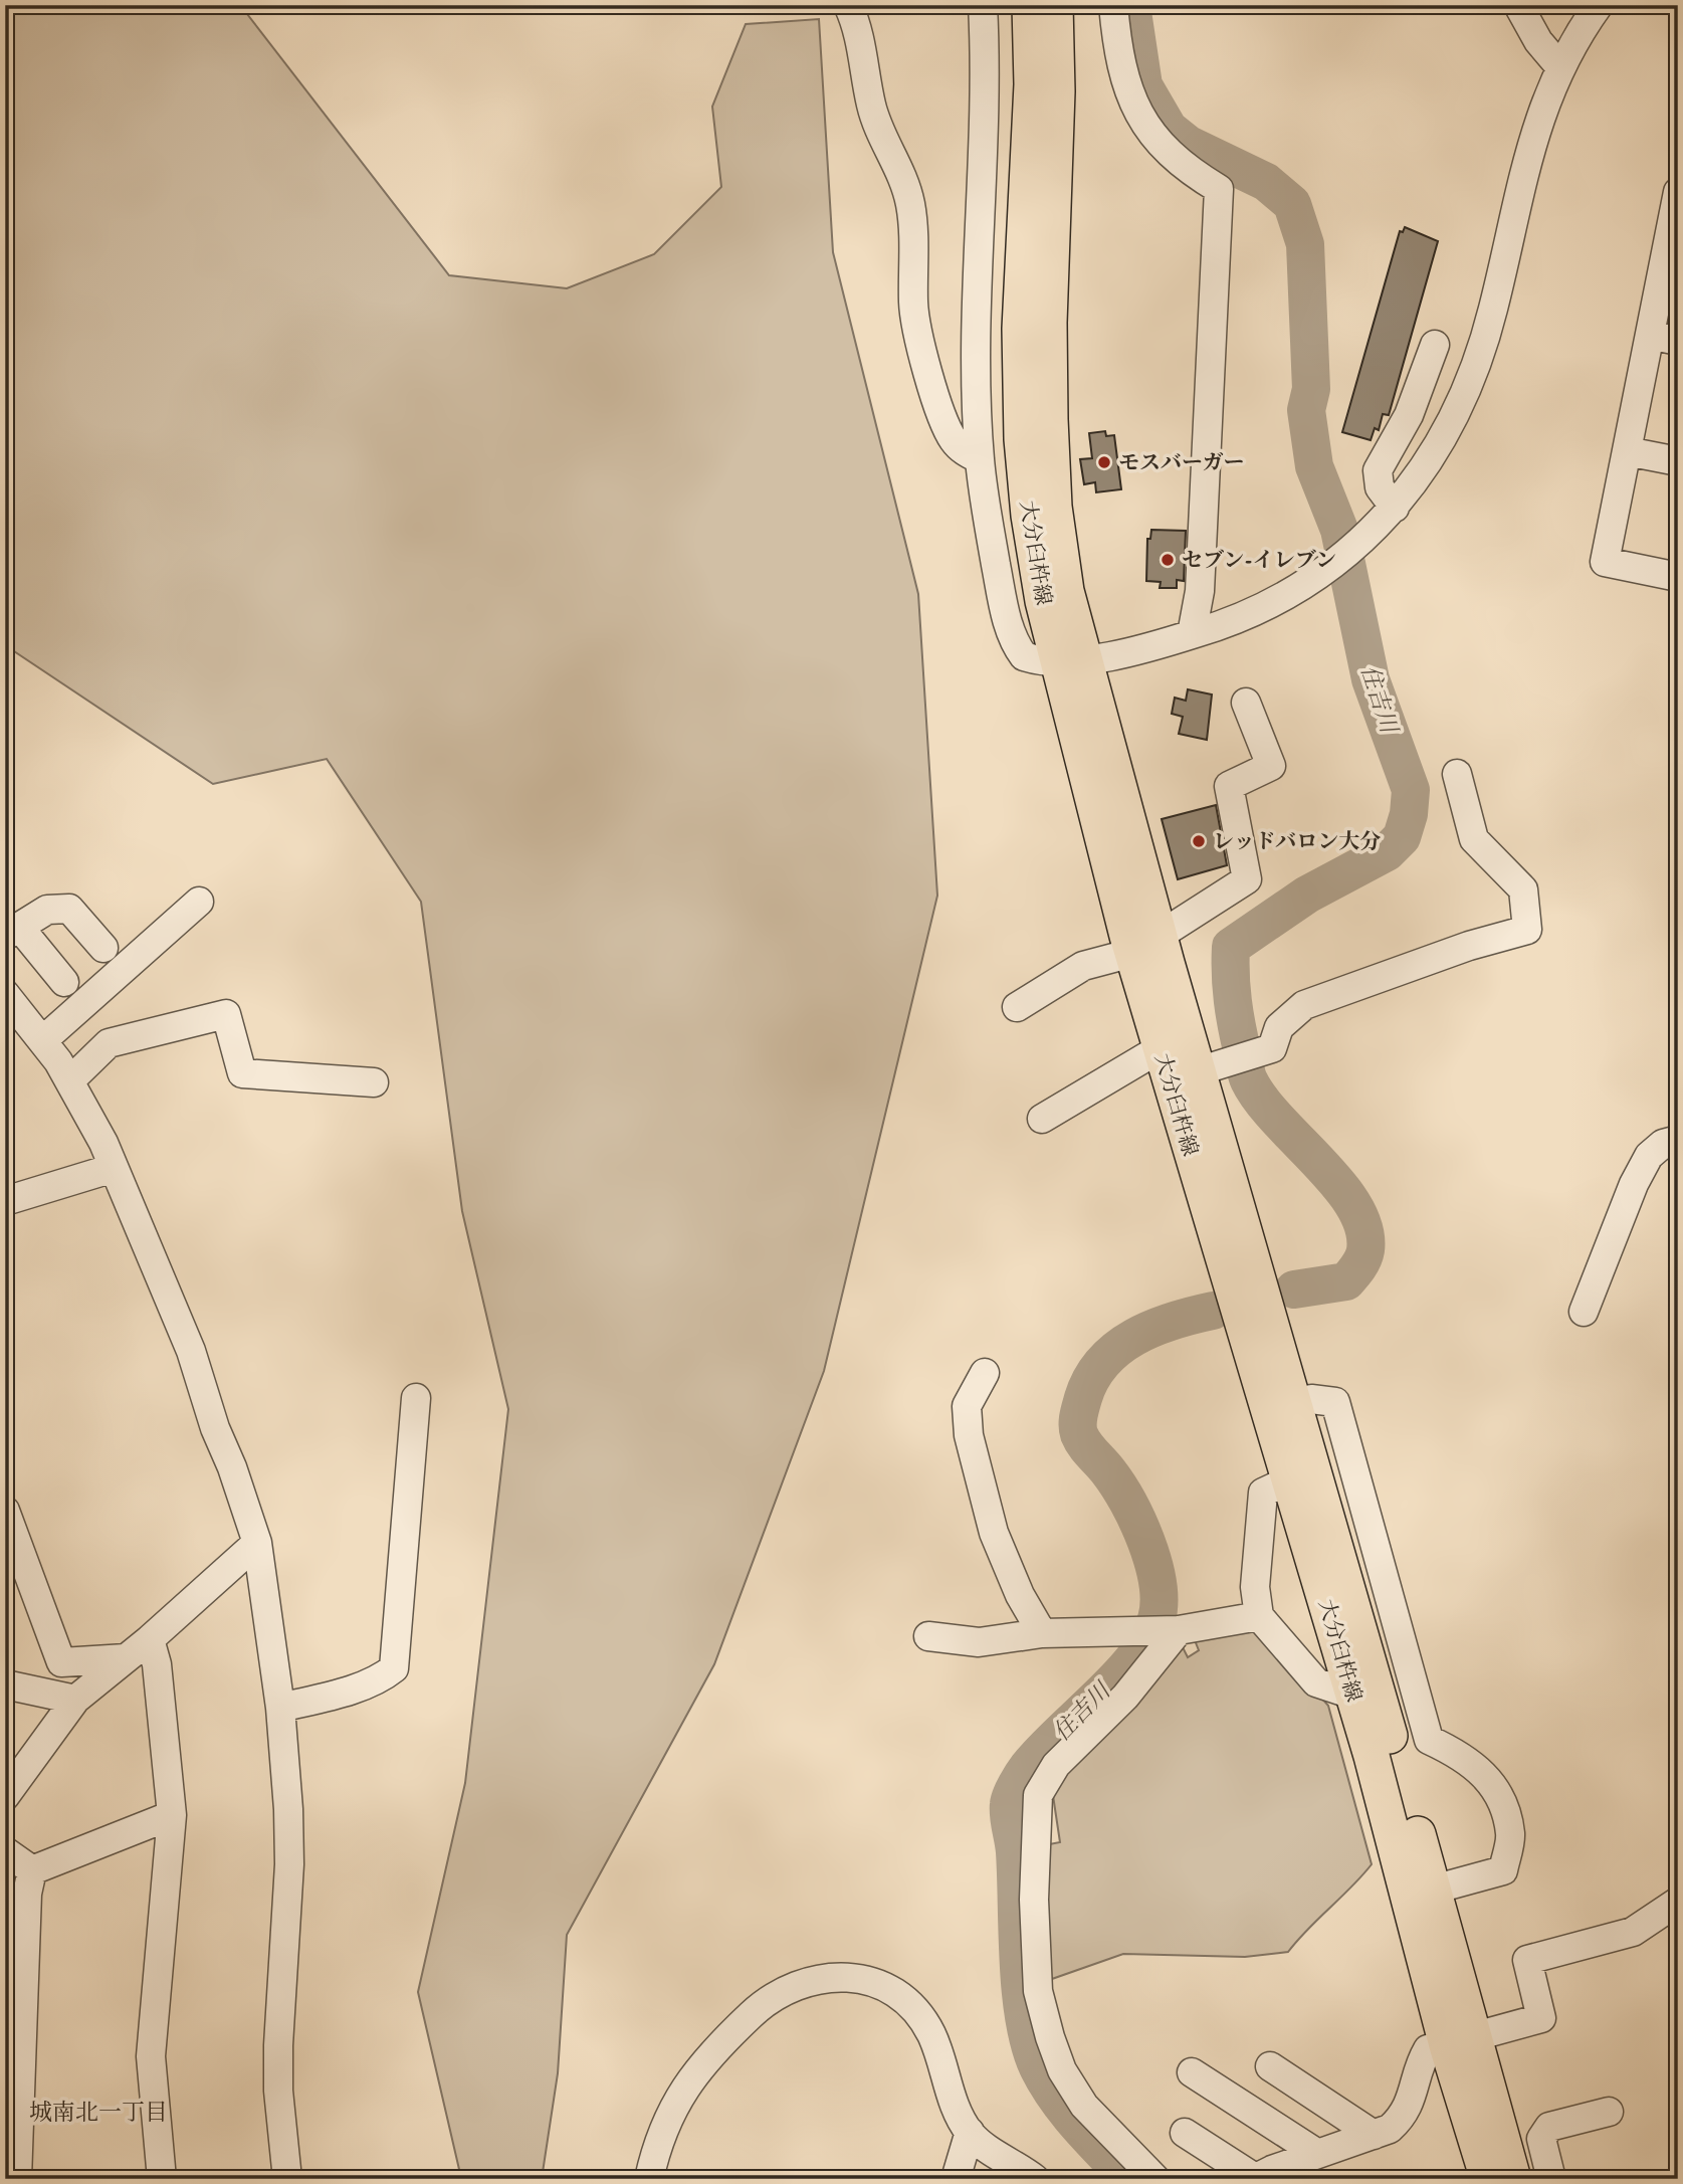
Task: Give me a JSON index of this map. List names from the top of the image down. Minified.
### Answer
{"streets":{"main road":["大分臼杵線"]},"districts":["城南北一丁目"],"water":["住吉川"],"places":["モスバーガー","セブン-イレブン","レッドバロン大分"]}
